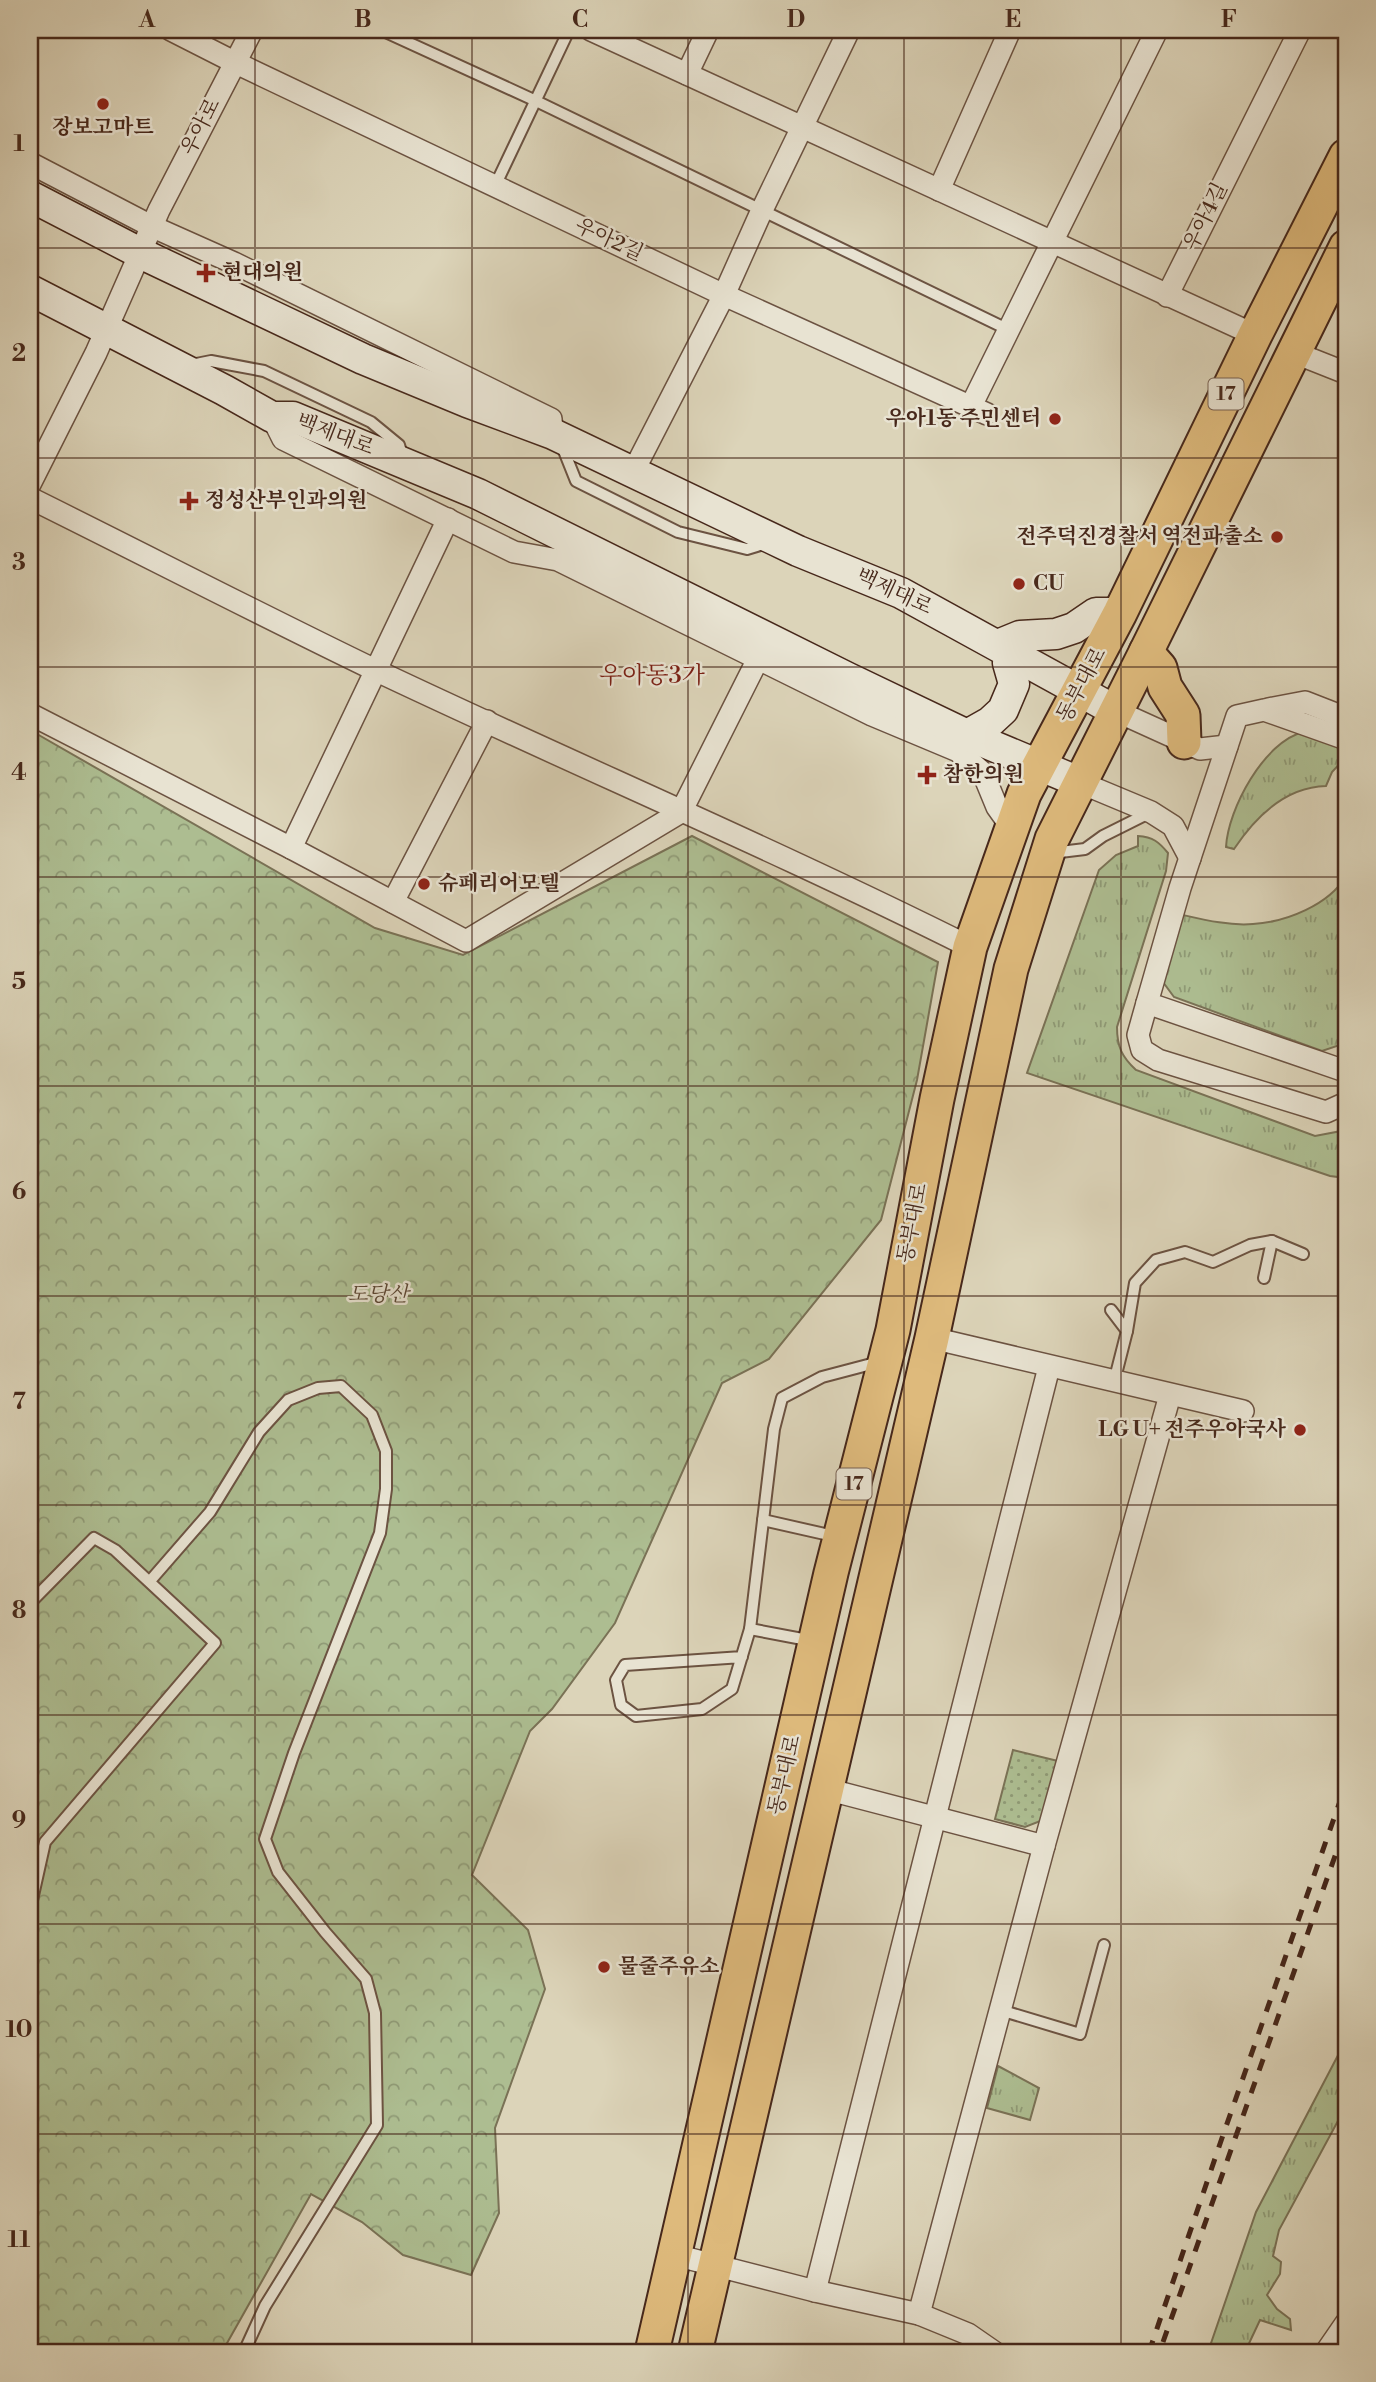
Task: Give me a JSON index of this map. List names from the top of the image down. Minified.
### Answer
{"streets":{"main road":["17","동부대로"],"street":["우아로","우아4길","우아2길","백제대로"]},"crossings":[["우아로","우아2길"],["우아로","백제대로"],["백제대로","동부대로"]],"districts":["우아동3가"],"parks":["도당산"],"places":{"other":["장보고마트","우아1동 주민센터","전주덕진경찰서 역전파출소","CU","슈페리어모텔","LG U+ 전주우아국사","물줄주유소"],"health":["현대의원","정성산부인과의원","참한의원"]},"grid":{"columns":["A","B","C","D","E","F"],"rows":["1","2","3","4","5","6","7","8","9","10","11"]}}
